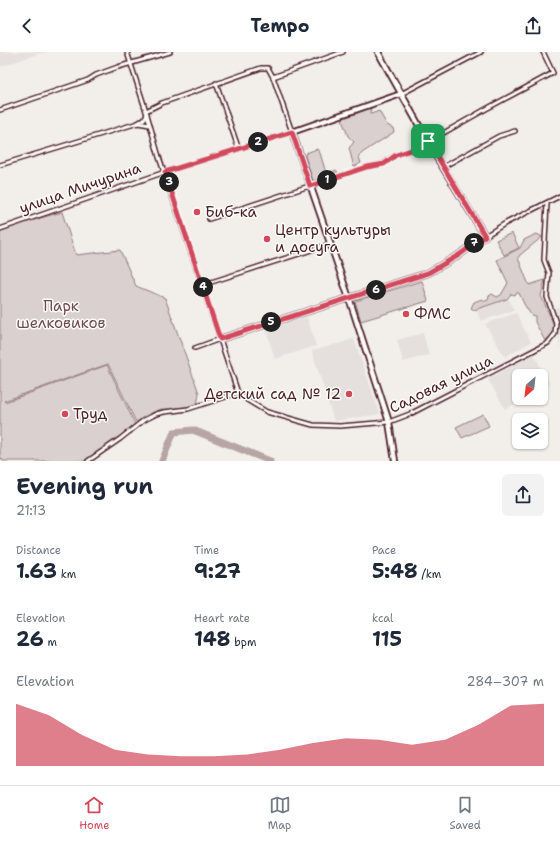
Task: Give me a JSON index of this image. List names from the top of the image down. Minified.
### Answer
{"streets":{"street":["улица Мичурина","Садовая улица"]},"parks":["Парк шелковиков"],"places":["Биб-ка","Центр культуры и досуга","ФМС","Детский сад № 12","Труд"],"north":"bottom left","page":{"header":"Tempo","pins":["2","1","3","7","4","6","5"],"heading":["Evening run","21:13"],"stats":[["Distance","1.63 km"],["Time","9:27"],["Pace","5:48 /km"],["Elevation","26 m"],["Heart rate","148 bpm"],["kcal","115"]],"chart":["Elevation","284–307 m"],"tabs":["Home","Map","Saved"]}}
